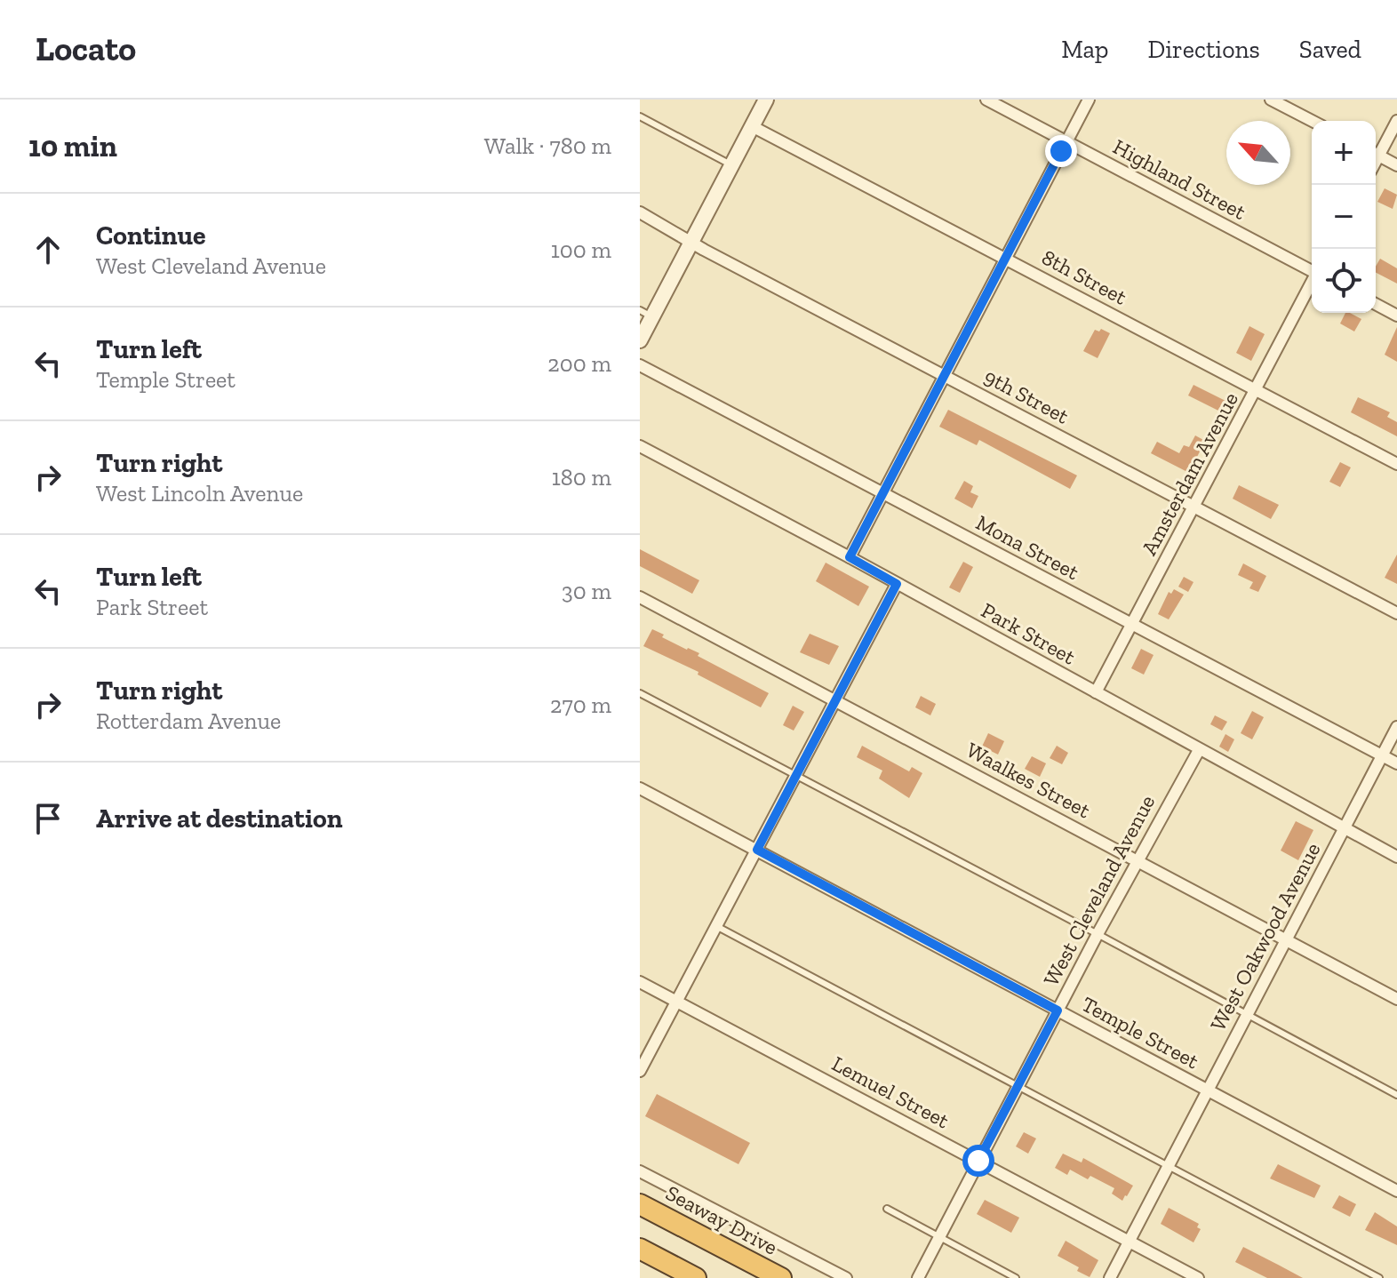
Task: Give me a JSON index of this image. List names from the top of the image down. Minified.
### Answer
{"streets":{"highway":["Seaway Drive"],"street":["Highland Street","8th Street","9th Street","Amsterdam Avenue","Mona Street","Park Street","Waalkes Street","West Cleveland Avenue","West Oakwood Avenue","Temple Street","Lemuel Street"]},"crossings":[["8th Street","Amsterdam Avenue"],["9th Street","Amsterdam Avenue"],["Amsterdam Avenue","Mona Street"],["Amsterdam Avenue","Park Street"],["Mona Street","West Oakwood Avenue"],["Park Street","West Cleveland Avenue"],["Park Street","West Oakwood Avenue"],["Waalkes Street","West Cleveland Avenue"],["Waalkes Street","West Oakwood Avenue"],["West Cleveland Avenue","Temple Street"],["West Cleveland Avenue","Lemuel Street"],["West Oakwood Avenue","Temple Street"],["West Oakwood Avenue","Lemuel Street"]],"north":"top left","page":{"header":"Locato","nav":["Map","Directions","Saved"],"heading":["10 min","Walk · 780 m"],"map_buttons":["+","−"],"list":[["Continue","West Cleveland Avenue","100 m"],["Turn left","Temple Street","200 m"],["Turn right","West Lincoln Avenue","180 m"],["Turn left","Park Street","30 m"],["Turn right","Rotterdam Avenue","270 m"],"Arrive at destination"]}}
